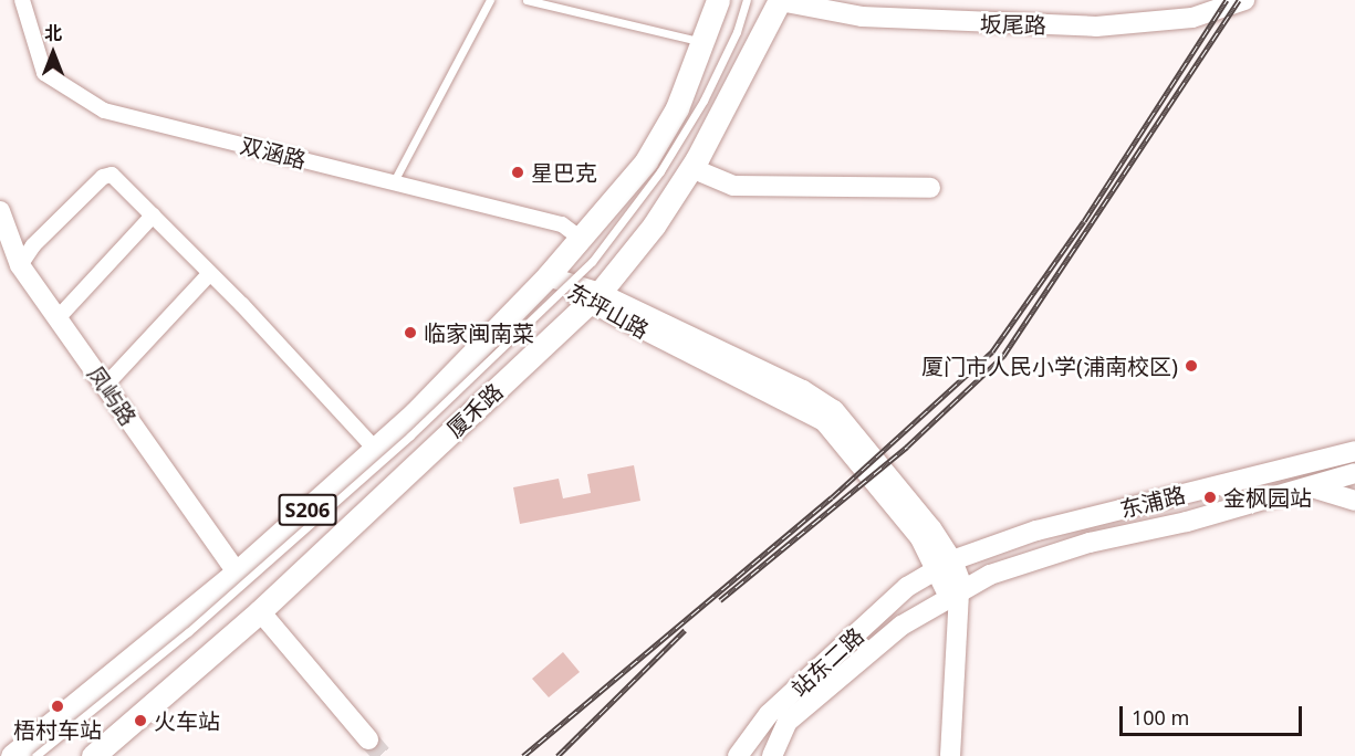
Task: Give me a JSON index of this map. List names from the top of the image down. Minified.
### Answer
{"streets":{"main road":["坂尾路","东坪山路","凤屿路","厦禾路","东浦路","S206","站东二路"],"street":["双涵路"]},"crossings":[["坂尾路","厦禾路"],["双涵路","厦禾路"],["双涵路","S206"],["东坪山路","厦禾路"],["东坪山路","东浦路"],["东坪山路","站东二路"],["凤屿路","厦禾路"],["厦禾路","S206"],["东浦路","站东二路"]],"places":["星巴克","临家闽南菜","厦门市人民小学(浦南校区)","金枫园站","梧村车站","火车站"],"scale_bar":"100 m","north":"top"}
